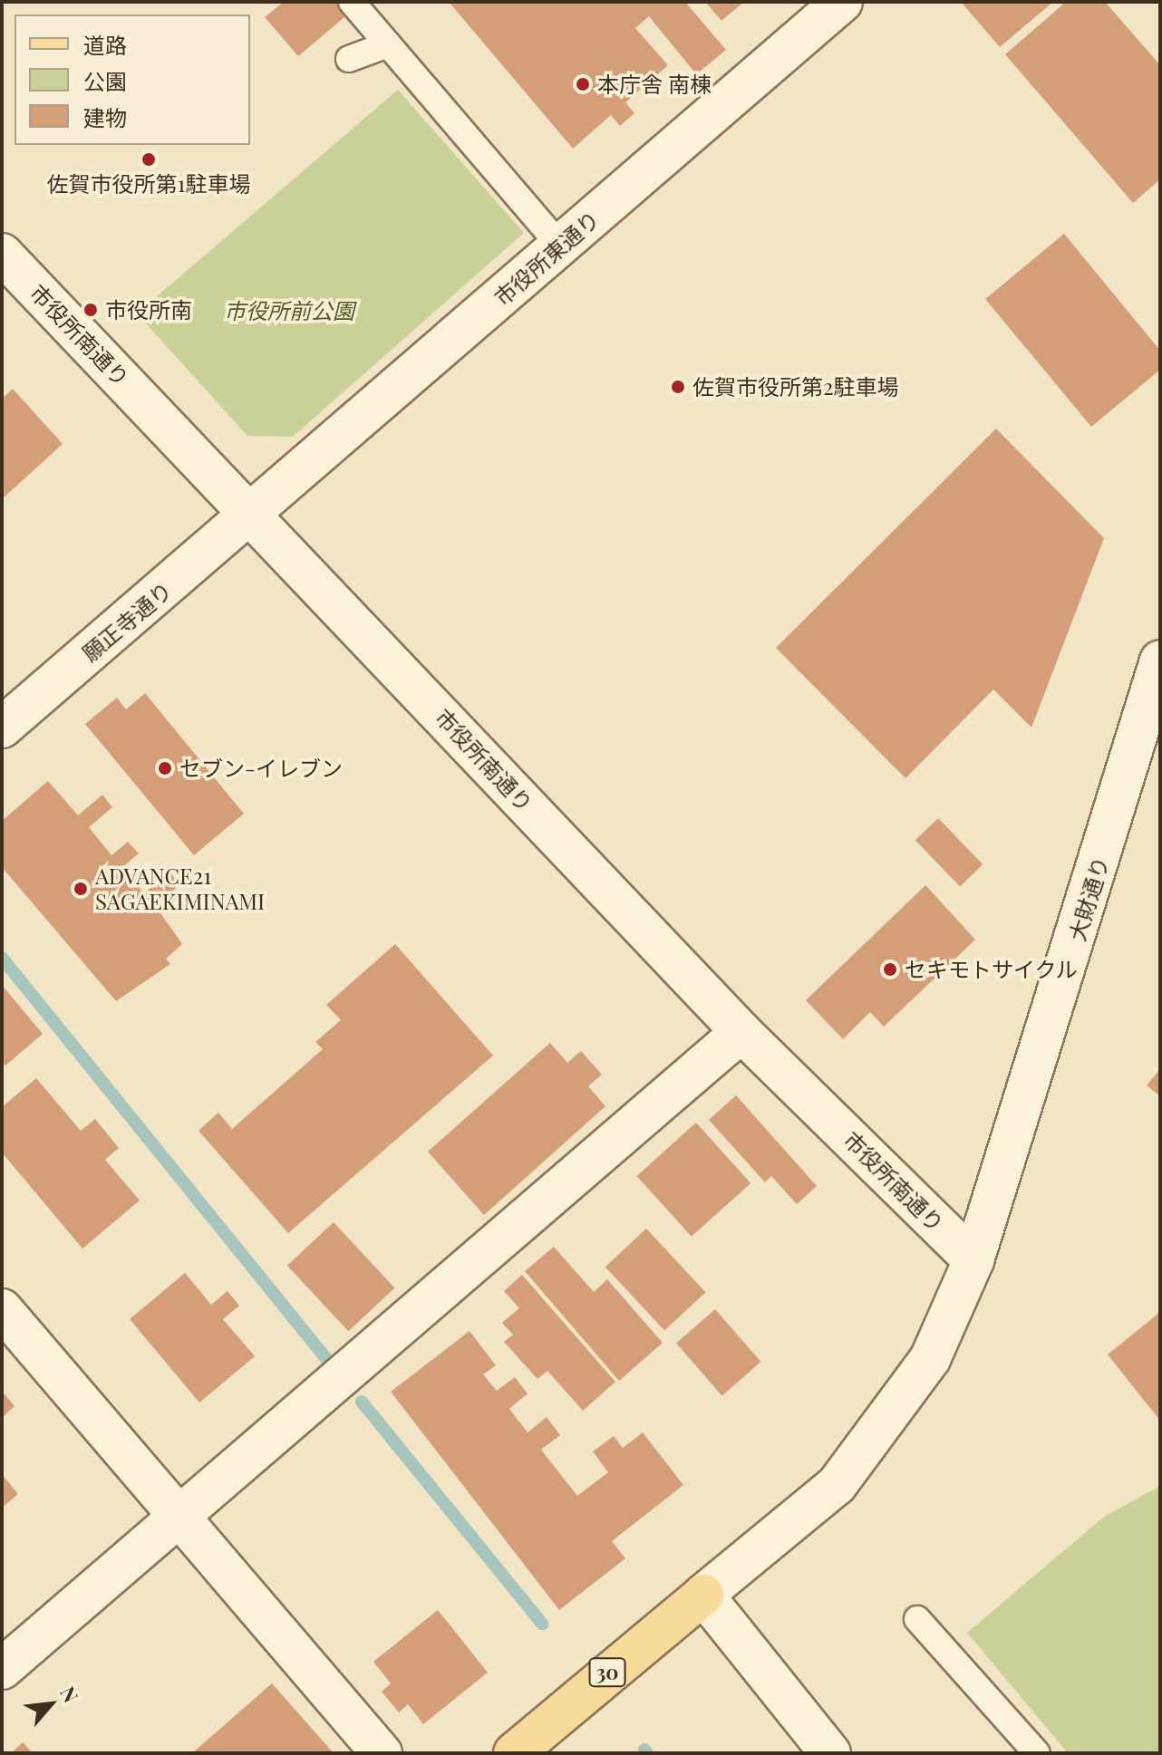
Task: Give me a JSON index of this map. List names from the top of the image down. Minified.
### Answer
{"streets":{"main road":["30"],"street":["市役所東通り","市役所南通り","願正寺通り","大財通り"]},"crossings":[["市役所東通り","市役所南通り"],["市役所東通り","願正寺通り"],["市役所南通り","願正寺通り"],["市役所南通り","大財通り"],["大財通り","30"]],"parks":["市役所前公園"],"places":["本庁舎 南棟","佐賀市役所第1駐車場","市役所南","佐賀市役所第2駐車場","セブン-イレブン","ADVANCE21 SAGAEKIMINAMI","セキモトサイクル"],"legend":["道路","公園","建物"],"north":"top right"}
